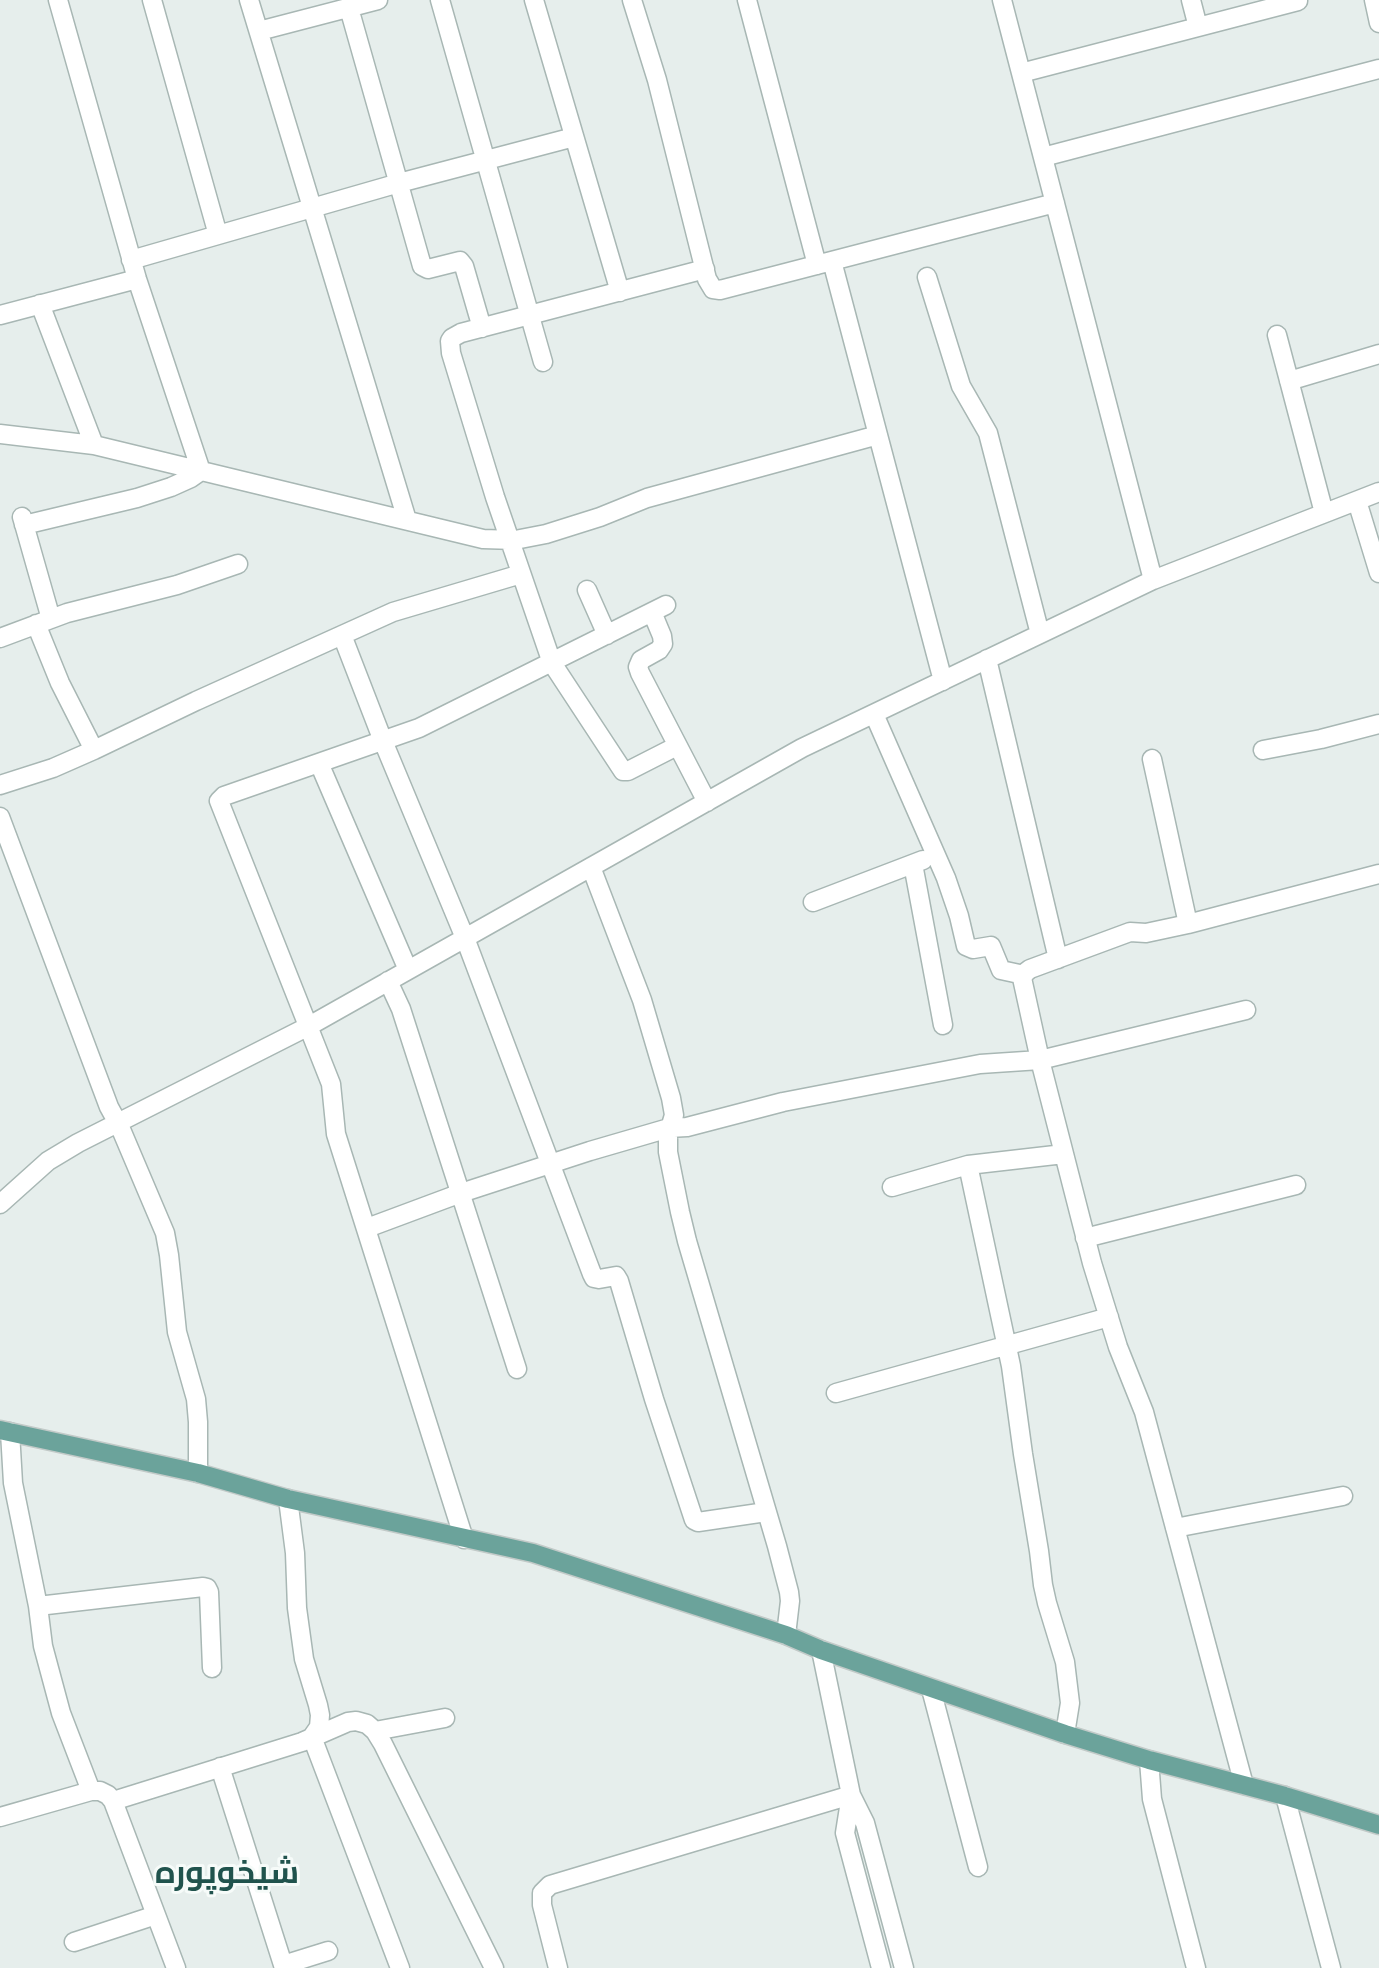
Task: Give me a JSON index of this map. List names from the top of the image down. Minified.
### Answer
{"districts":["شیخوپورہ"]}
